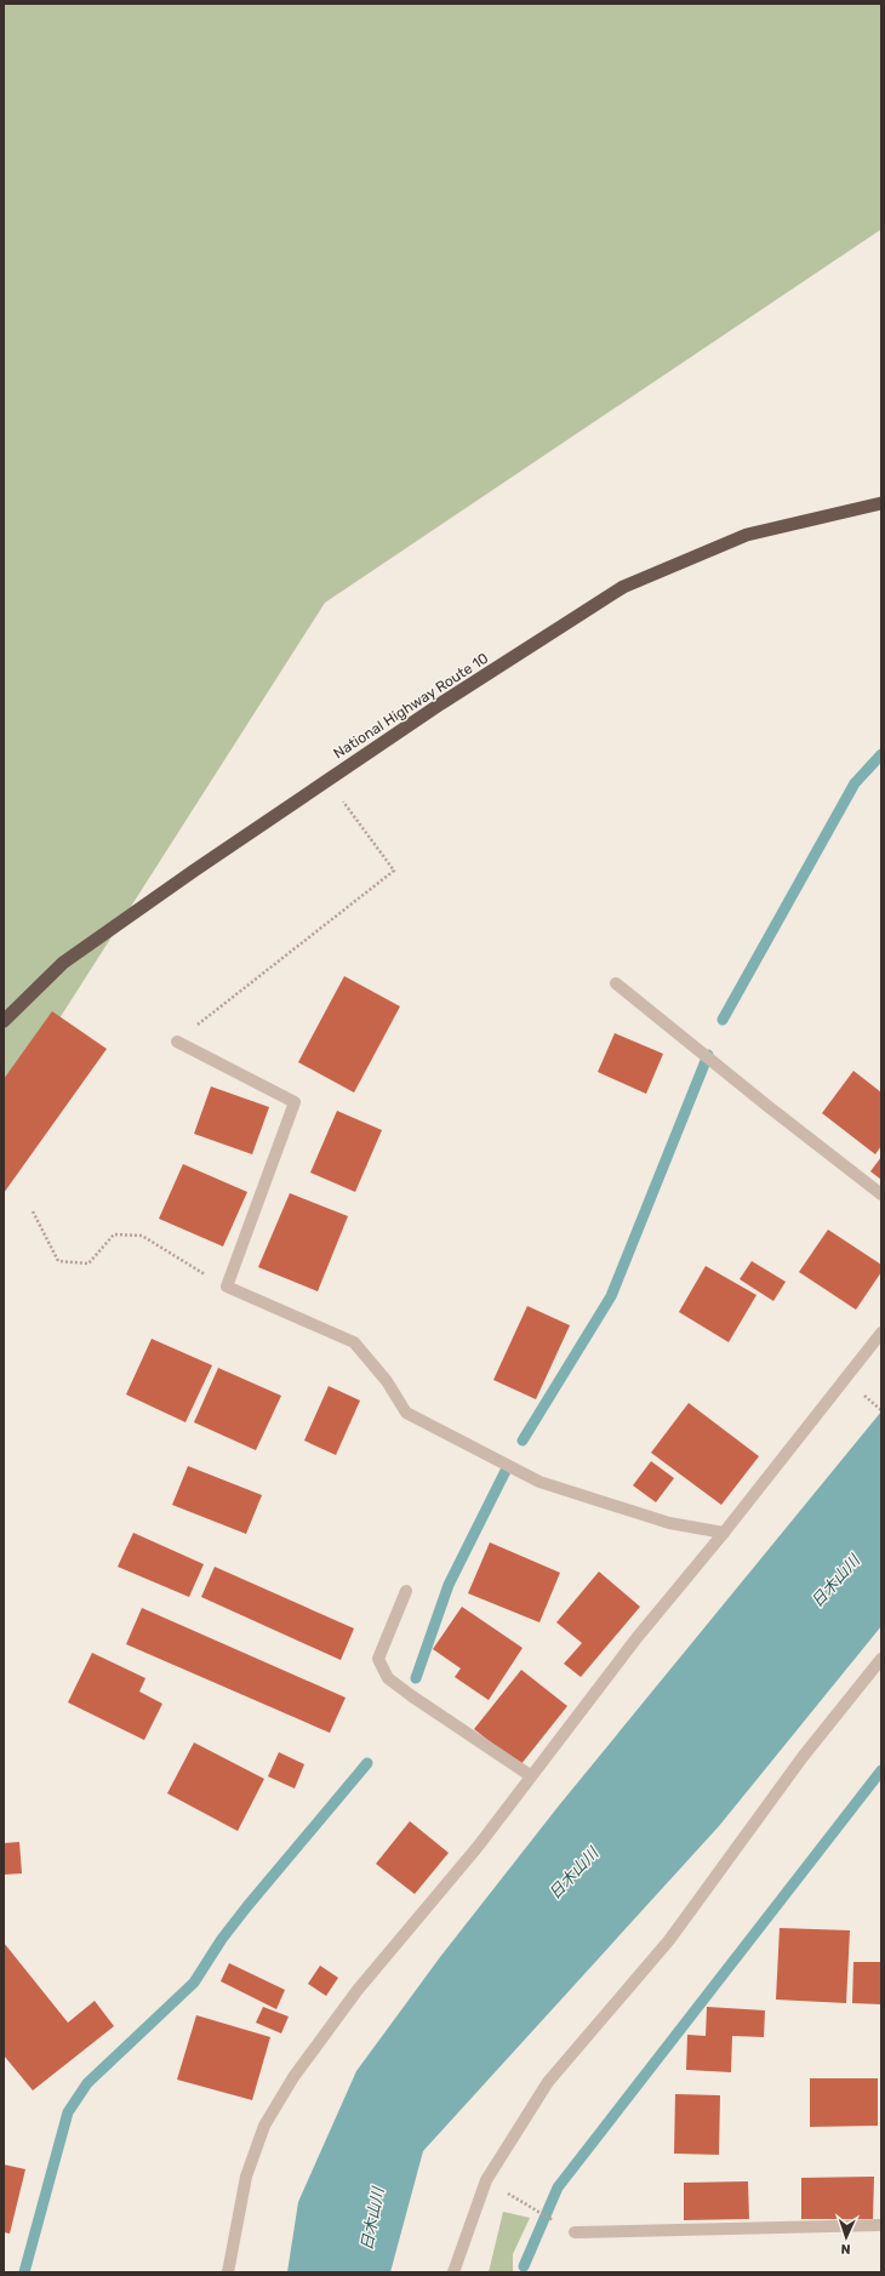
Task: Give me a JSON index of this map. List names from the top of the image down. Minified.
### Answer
{"streets":{"highway":["National Highway Route 10"]},"water":["日木山川"],"north":"bottom"}
